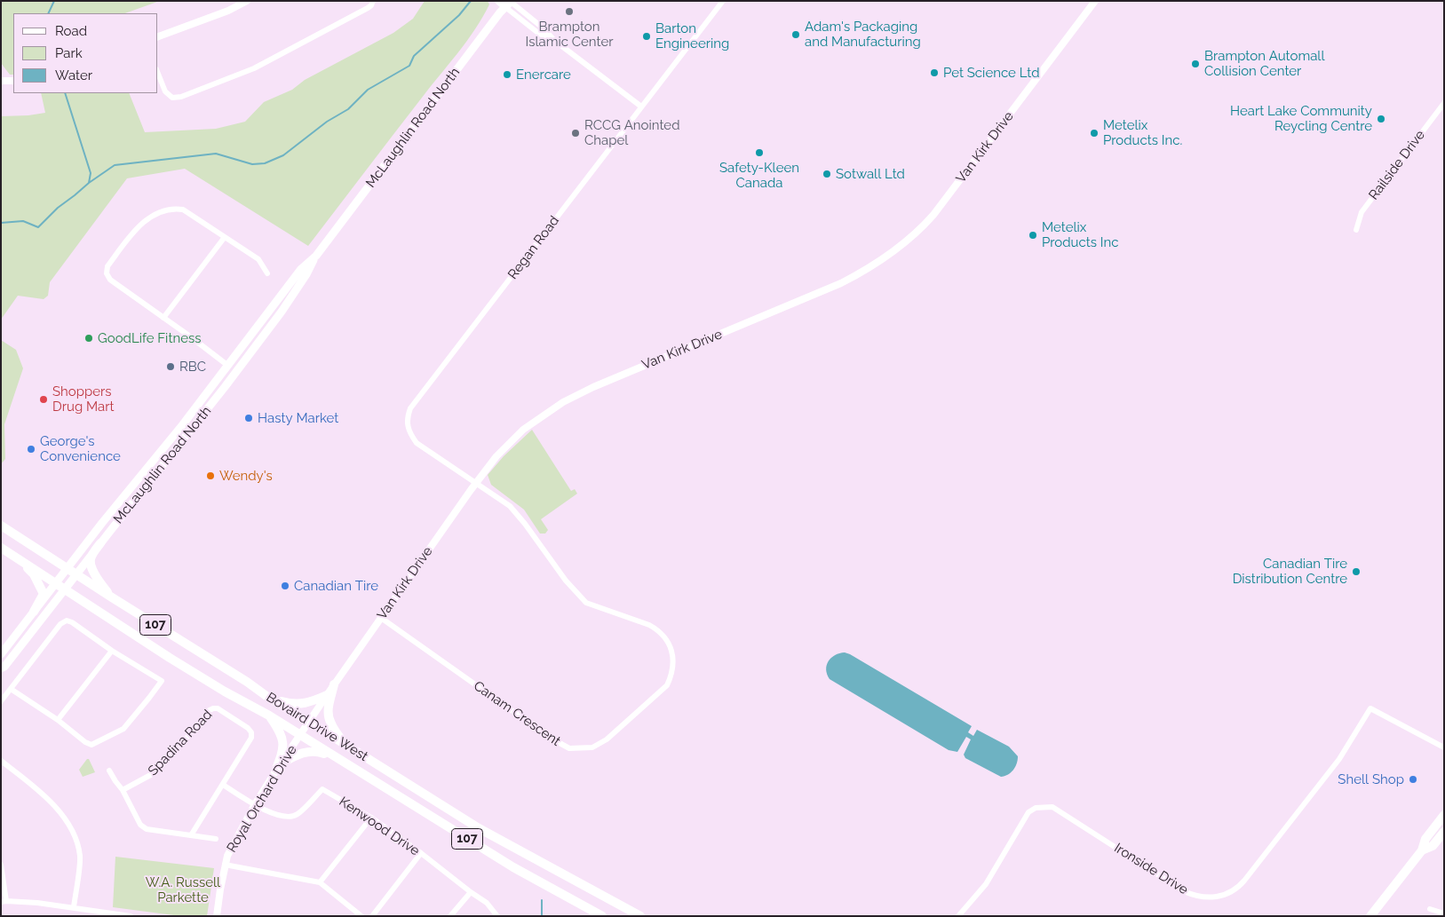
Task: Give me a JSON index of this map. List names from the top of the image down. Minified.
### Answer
{"streets":{"main road":["McLaughlin Road North","107","Bovaird Drive West"],"street":["Van Kirk Drive","Railside Drive","Regan Road","Canam Crescent","Spadina Road","Royal Orchard Drive","Kenwood Drive","Ironside Drive"]},"crossings":[["McLaughlin Road North","Bovaird Drive West"],["Van Kirk Drive","Regan Road"],["Van Kirk Drive","Canam Crescent"],["Van Kirk Drive","Bovaird Drive West"],["Van Kirk Drive","Royal Orchard Drive"],["Regan Road","Canam Crescent"],["Bovaird Drive West","Royal Orchard Drive"],["Royal Orchard Drive","Kenwood Drive"]],"parks":["W.A. Russell Parkette"],"places":["Brampton Islamic Center","Adam's Packaging and Manufacturing","Barton Engineering","Brampton Automall Collision Center","Pet Science Ltd","Enercare","Heart Lake Community Reycling Centre","RCCG Anointed Chapel","Metelix Products Inc.","Safety-Kleen Canada","Sotwall Ltd","Metelix Products Inc","GoodLife Fitness","RBC","Shoppers Drug Mart","Hasty Market","George's Convenience","Wendy's","Canadian Tire Distribution Centre","Canadian Tire","Shell Shop"],"legend":["Road","Park","Water"]}
